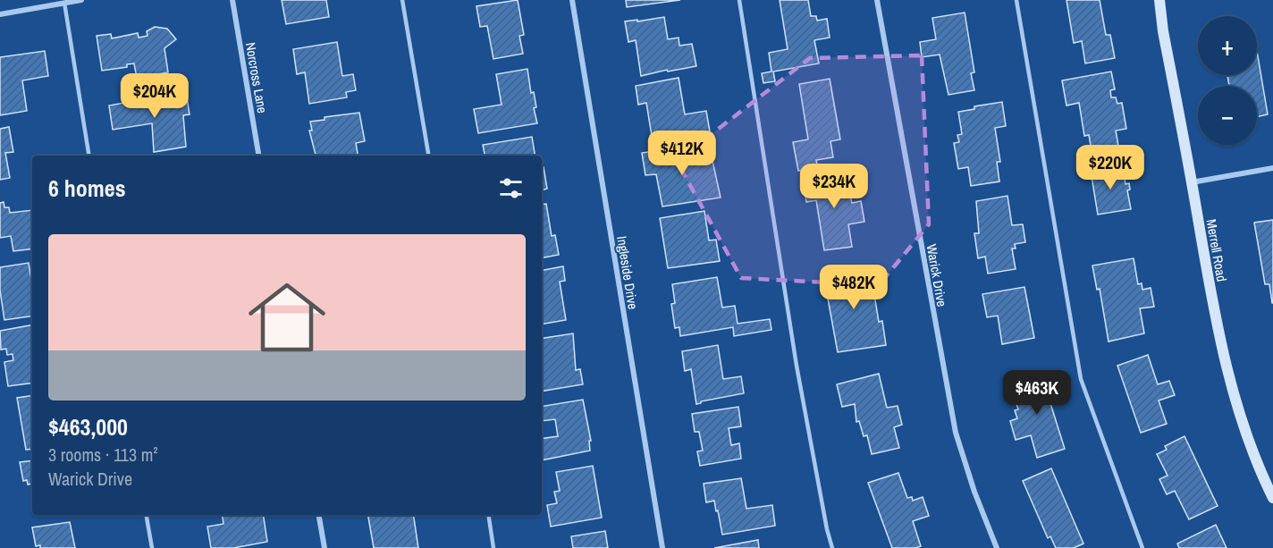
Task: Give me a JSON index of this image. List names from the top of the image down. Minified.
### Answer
{"streets":{"street":["Norcross Lane","Merrell Road","Ingleside Drive","Warick Drive"]},"page":{"map_buttons":["+","−"],"price":["$204K","$412K","$220K","$234K","$482K","$463K"],"heading":"6 homes","list":[{"name":"$463,000","note":"3 rooms · 113 m² · Warick Drive"}]}}
